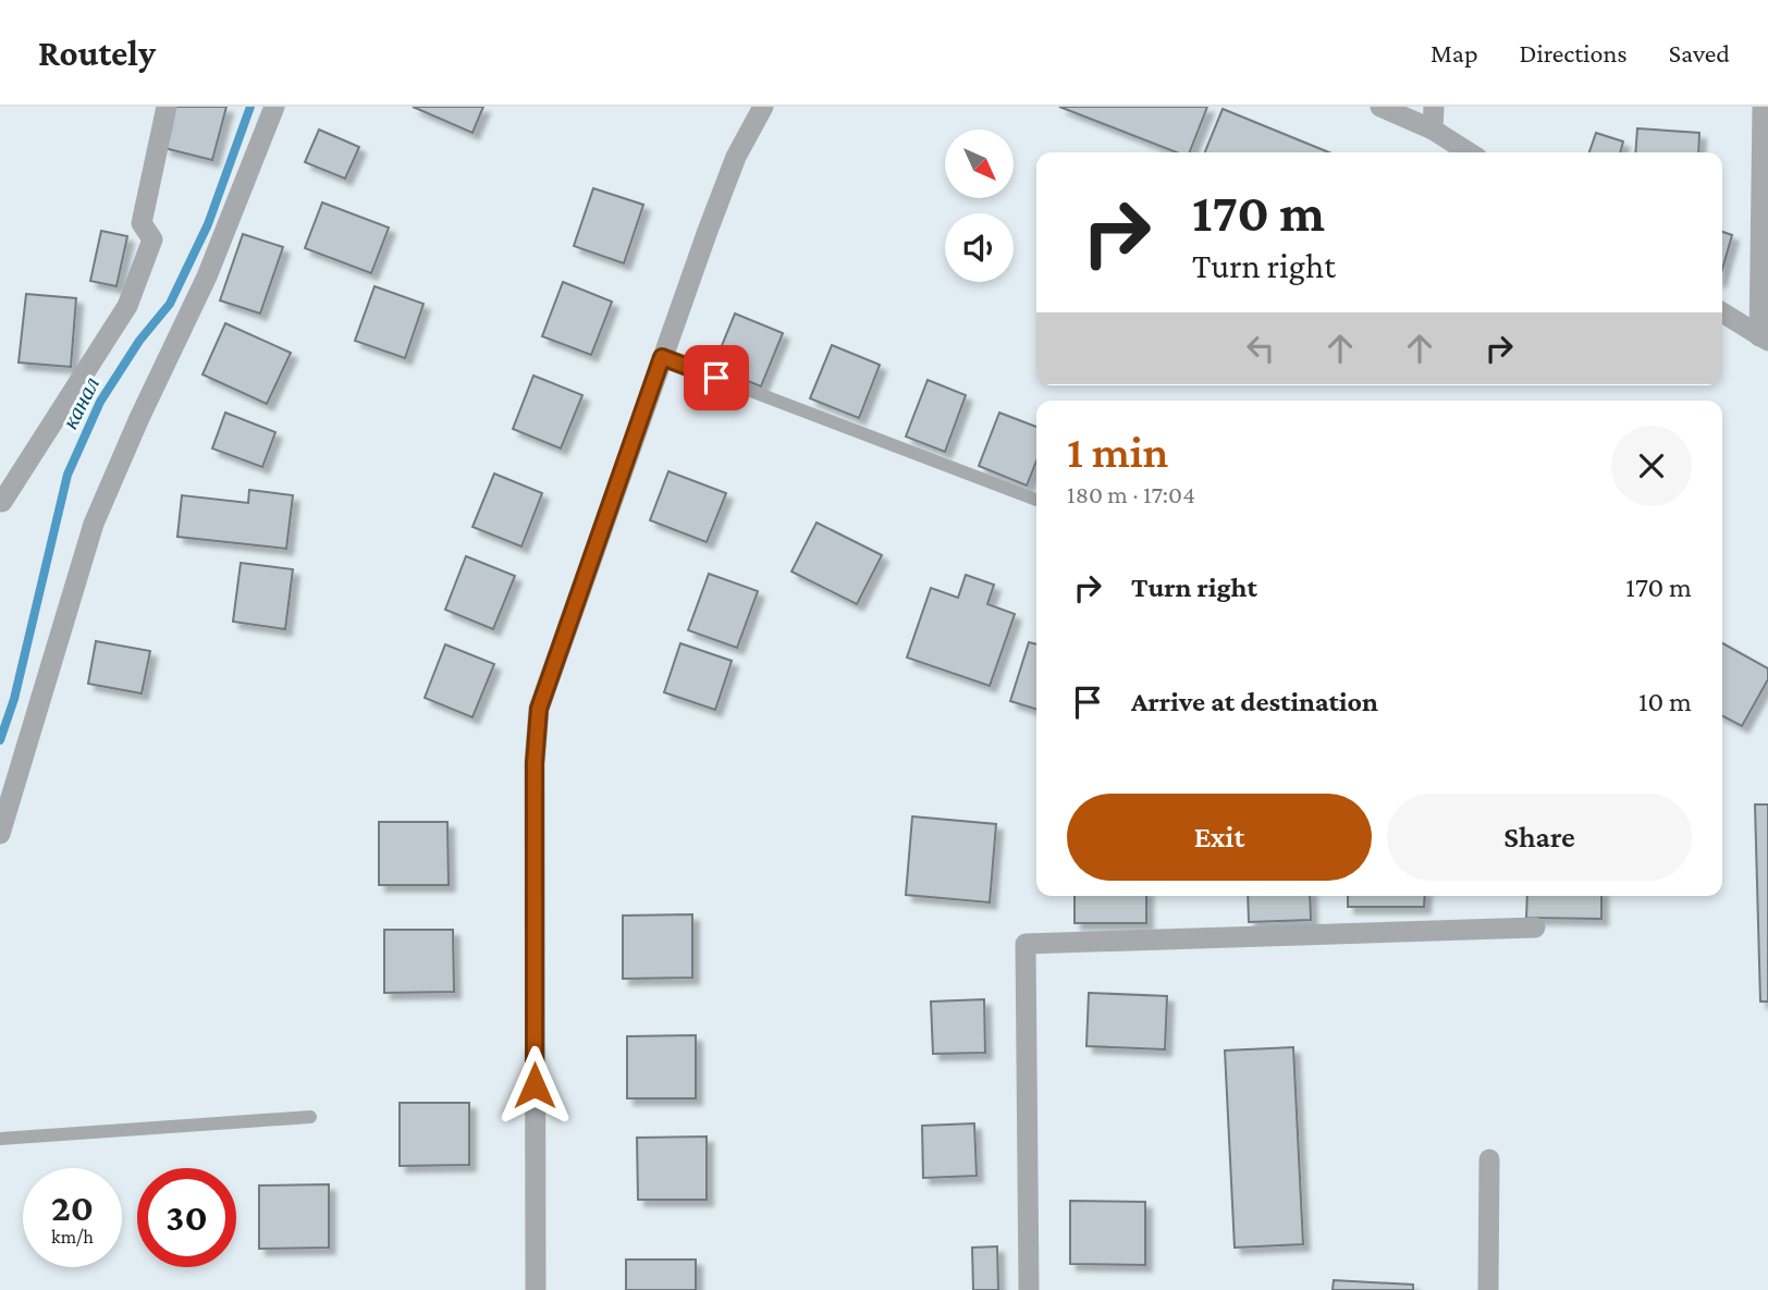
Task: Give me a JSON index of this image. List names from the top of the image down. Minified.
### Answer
{"water":["канал"],"north":"bottom right","page":{"header":"Routely","nav":["Map","Directions","Saved"],"turn":["170 m","Turn right"],"heading":["1 min","180 m · 17:04"],"list":[{"name":"Turn right","value":"170 m"},{"name":"Arrive at destination","value":"10 m"}],"buttons":["Exit","Share"],"speed":"20 km/h","limit":"30"}}
